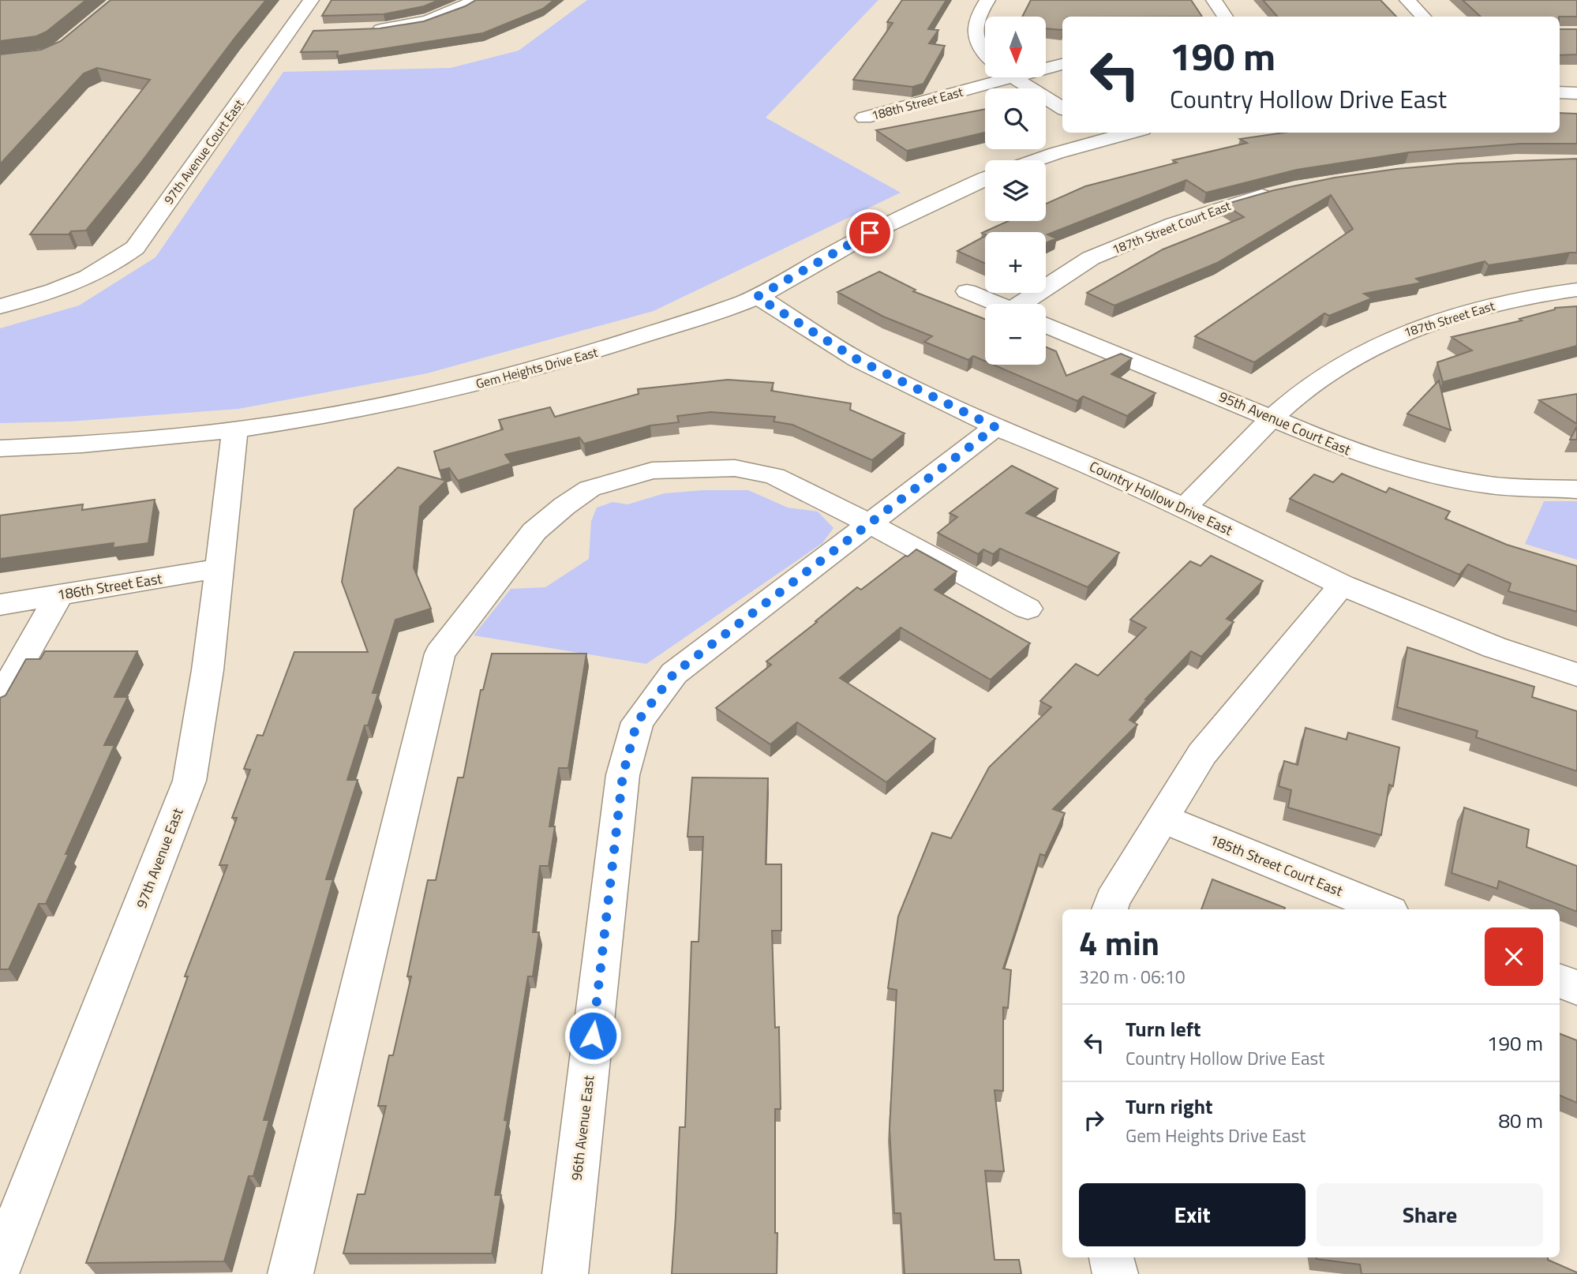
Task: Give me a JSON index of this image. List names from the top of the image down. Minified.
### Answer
{"streets":{"street":["188th Street East","97th Avenue Court East","187th Street Court East","187th Street East","Gem Heights Drive East","95th Avenue Court East","Country Hollow Drive East","186th Street East","97th Avenue East","185th Street Court East","96th Avenue East"]},"crossings":[["187th Street East","95th Avenue Court East"],["187th Street East","Country Hollow Drive East"],["Gem Heights Drive East","Country Hollow Drive East"],["Gem Heights Drive East","97th Avenue East"],["Country Hollow Drive East","96th Avenue East"],["186th Street East","97th Avenue East"]],"north":"bottom","page":{"map_buttons":["+","−"],"turn":["190 m","Country Hollow Drive East"],"heading":["4 min","320 m · 06:10"],"list":[{"name":"Turn left","note":"Country Hollow Drive East","value":"190 m"},{"name":"Turn right","note":"Gem Heights Drive East","value":"80 m"}],"buttons":["Exit","Share"]}}
